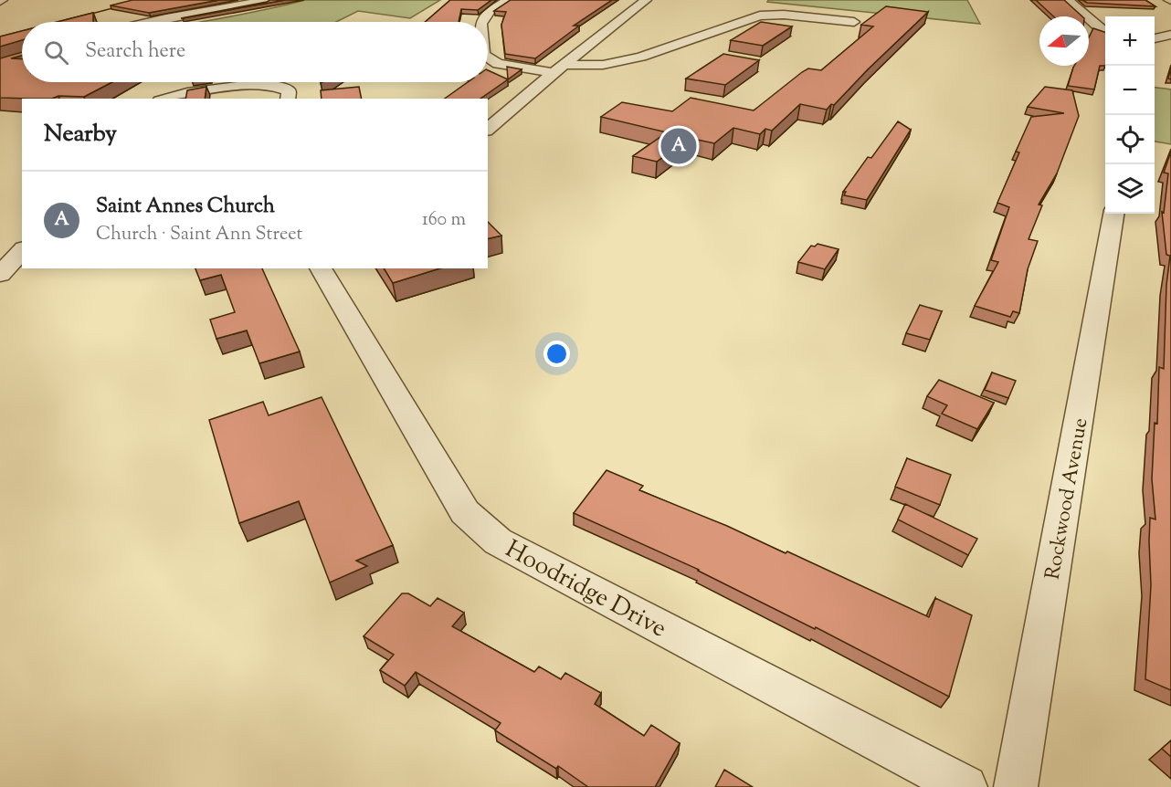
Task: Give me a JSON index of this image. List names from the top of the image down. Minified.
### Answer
{"streets":{"street":["Rockwood Avenue","Hoodridge Drive"]},"north":"left","page":{"map_buttons":["+","−"],"search":"Search here","heading":"Nearby","pins":"A","list":[{"mark":"A","name":"Saint Annes Church","note":"Church · Saint Ann Street","value":"160 m"}]}}
